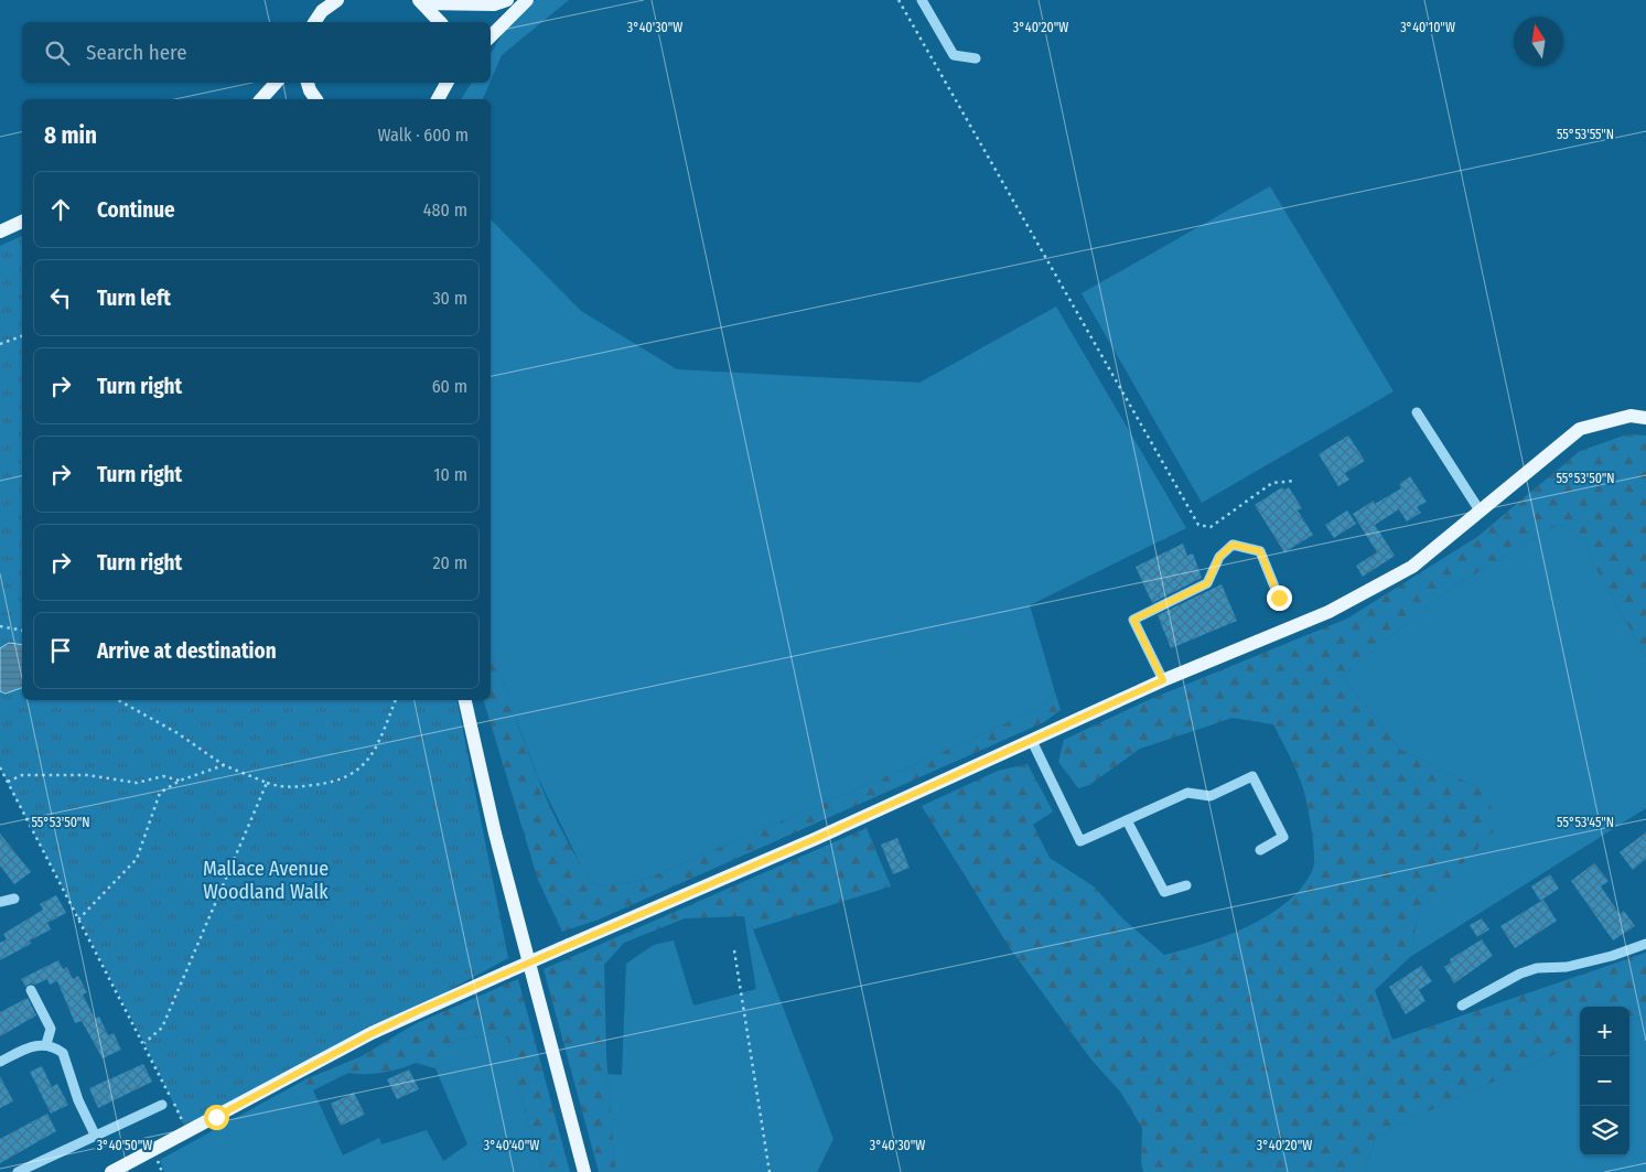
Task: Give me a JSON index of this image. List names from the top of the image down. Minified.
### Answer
{"parks":["Mallace Avenue Woodland Walk"],"north":"top","page":{"search":"Search here","heading":["8 min","Walk · 600 m"],"list":[["Continue","480 m"],["Turn left","30 m"],["Turn right","60 m"],["Turn right","10 m"],["Turn right","20 m"],"Arrive at destination"],"map_buttons":["+","−"]},"coordinates":["3°40'30\"W","3°40'20\"W","3°40'10\"W","55°53'55\"N","55°53'50\"N","55°53'45\"N","3°40'50\"W","3°40'40\"W"]}
